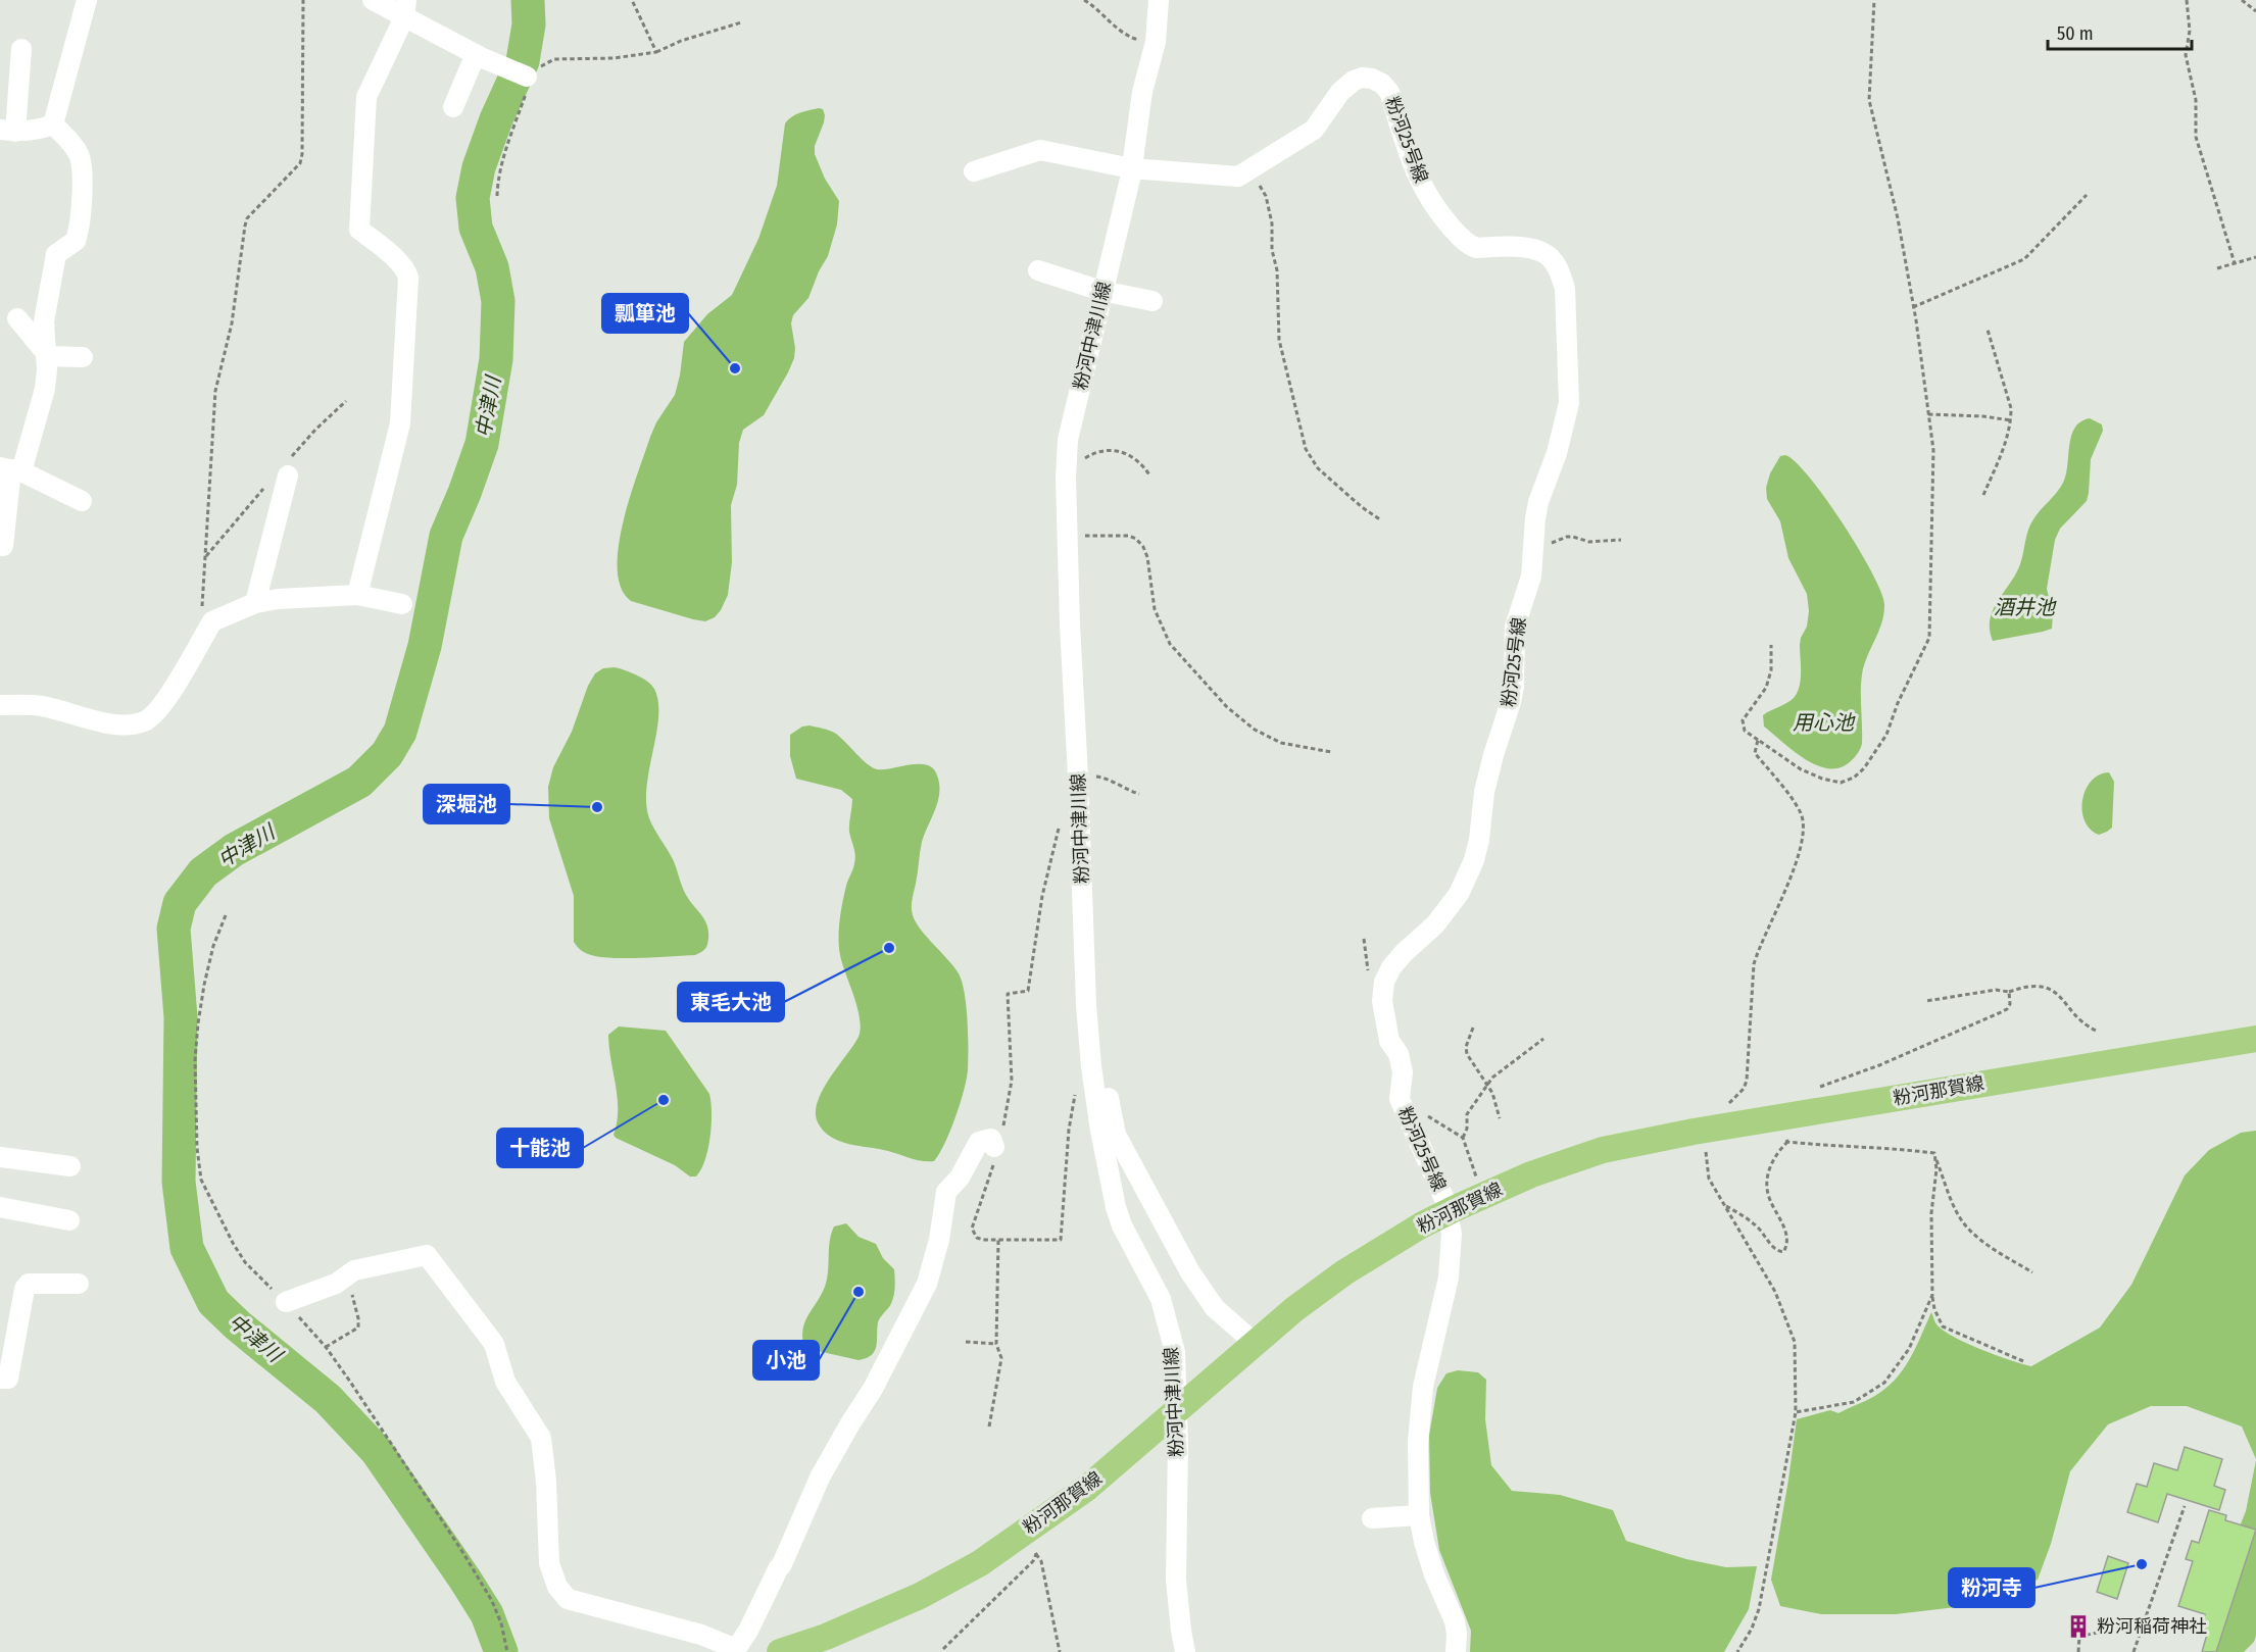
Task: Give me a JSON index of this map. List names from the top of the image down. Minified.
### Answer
{"streets":{"main road":["粉河那賀線"],"street":["粉河25号線","粉河中津川線"]},"crossings":[["粉河25号線","粉河中津川線"]],"water":["中津川","酒井池","用心池"],"places":{"other":["瓢箪池","深堀池","東毛大池","十能池","小池","粉河寺"],"building":["粉河稲荷神社"]},"scale_bar":"50 m"}
